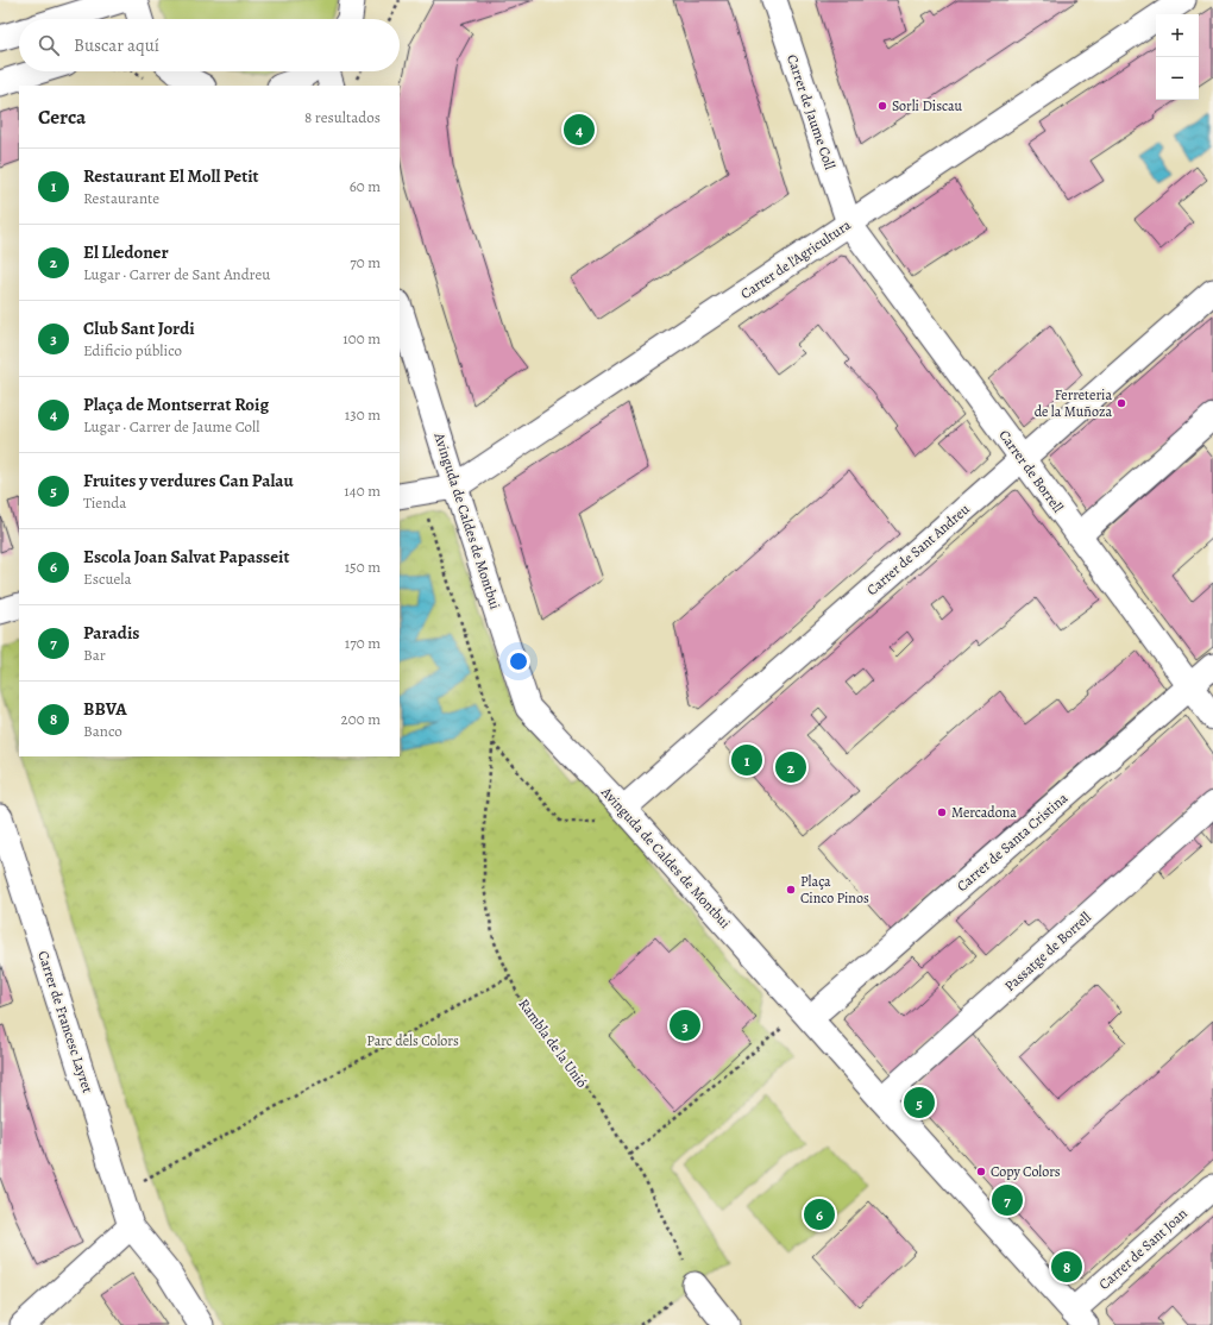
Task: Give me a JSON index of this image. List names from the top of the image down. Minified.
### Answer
{"streets":{"street":["Carrer de Jaume Coll","Carrer de l'Agricultura","Carrer de Borrell","Avinguda de Caldes de Montbui","Carrer de Sant Andreu","Carrer de Santa Cristina","Passatge de Borrell","Carrer de Francesc Layret","Carrer de Sant Joan"],"path":["Rambla de la Unió"]},"crossings":[["Carrer de Jaume Coll","Carrer de l'Agricultura"],["Carrer de Jaume Coll","Carrer de Borrell"],["Carrer de l'Agricultura","Carrer de Borrell"],["Carrer de l'Agricultura","Avinguda de Caldes de Montbui"],["Carrer de Borrell","Carrer de Sant Andreu"],["Carrer de Borrell","Carrer de Santa Cristina"],["Avinguda de Caldes de Montbui","Carrer de Sant Andreu"],["Avinguda de Caldes de Montbui","Carrer de Santa Cristina"],["Avinguda de Caldes de Montbui","Passatge de Borrell"],["Avinguda de Caldes de Montbui","Carrer de Sant Joan"]],"parks":["Parc dels Colors"],"places":["Sorli Discau","Ferreteria de la Muñoza","Mercadona","Plaça Cinco Pinos","Copy Colors"],"page":{"map_buttons":["+","−"],"search":"Buscar aquí","heading":["Cerca","8 resultados"],"pins":["4","1","2","3","5","7","6","8"],"list":[{"mark":"1","name":"Restaurant El Moll Petit","note":"Restaurante","value":"60 m"},{"mark":"2","name":"El Lledoner","note":"Lugar · Carrer de Sant Andreu","value":"70 m"},{"mark":"3","name":"Club Sant Jordi","note":"Edificio público","value":"100 m"},{"mark":"4","name":"Plaça de Montserrat Roig","note":"Lugar · Carrer de Jaume Coll","value":"130 m"},{"mark":"5","name":"Fruites y verdures Can Palau","note":"Tienda","value":"140 m"},{"mark":"6","name":"Escola Joan Salvat Papasseit","note":"Escuela","value":"150 m"},{"mark":"7","name":"Paradis","note":"Bar","value":"170 m"},{"mark":"8","name":"BBVA","note":"Banco","value":"200 m"}]}}
